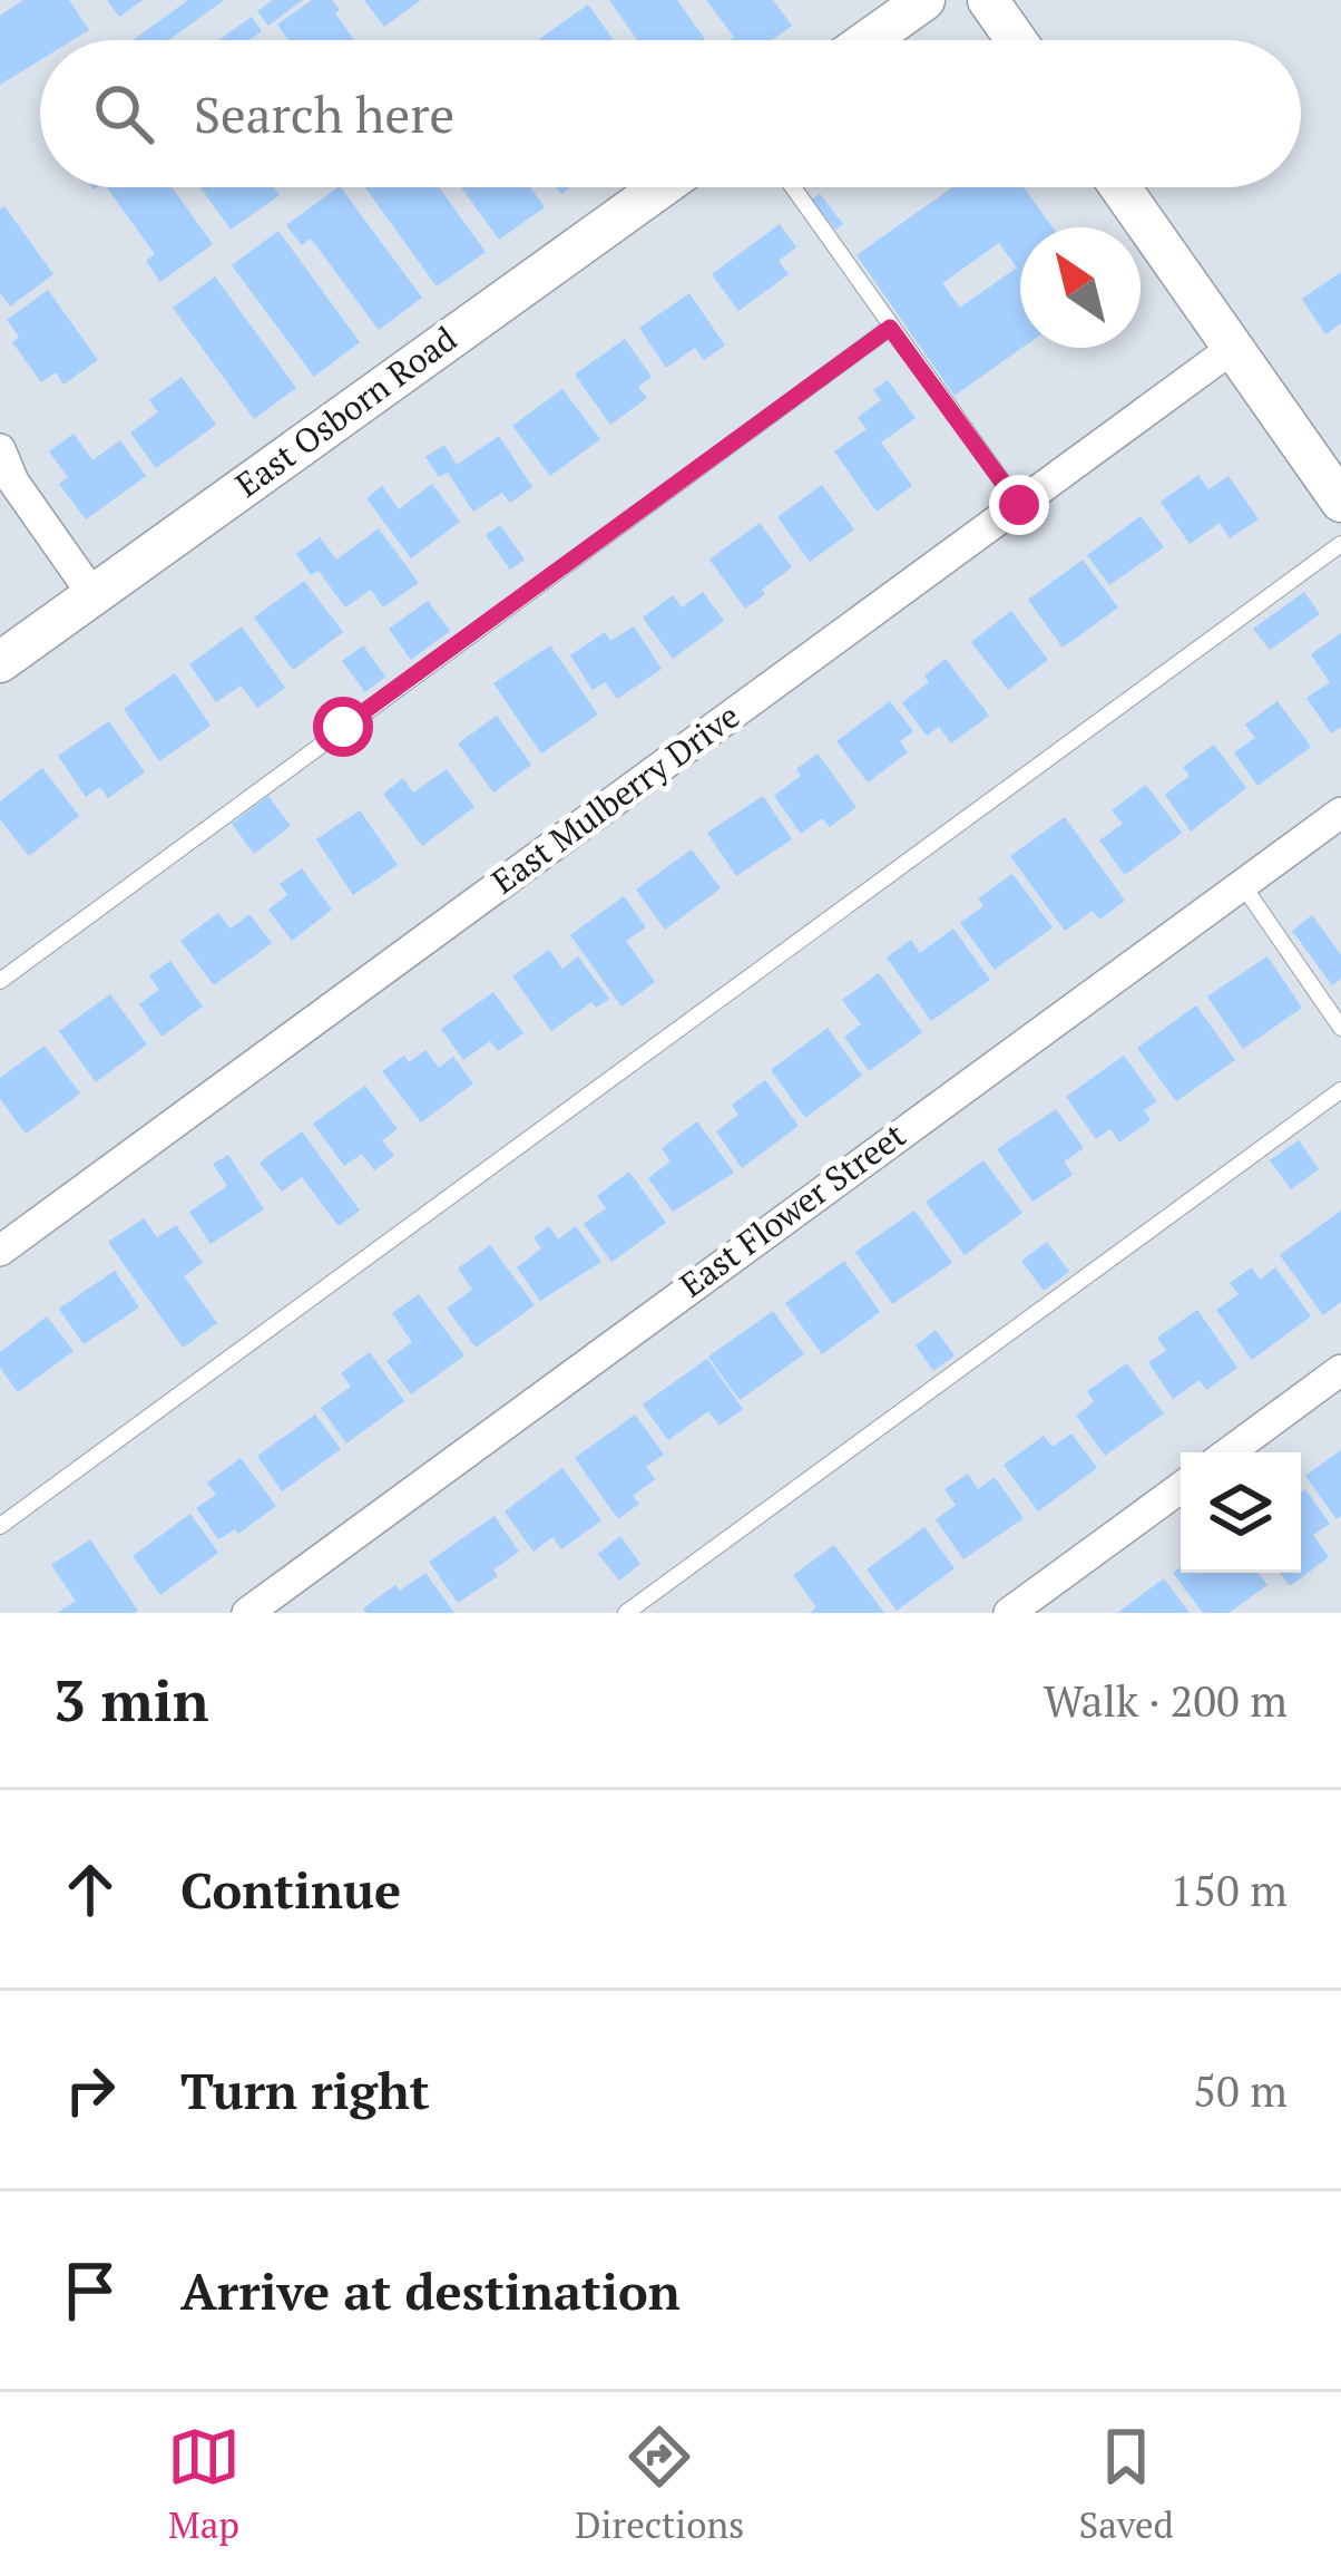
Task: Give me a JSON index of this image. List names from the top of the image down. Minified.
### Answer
{"streets":{"main road":["East Osborn Road"],"street":["East Mulberry Drive","East Flower Street"]},"north":"top left","page":{"search":"Search here","heading":["3 min","Walk · 200 m"],"list":[["Continue","150 m"],["Turn right","50 m"],"Arrive at destination"],"nav":["Map","Directions","Saved"]}}
